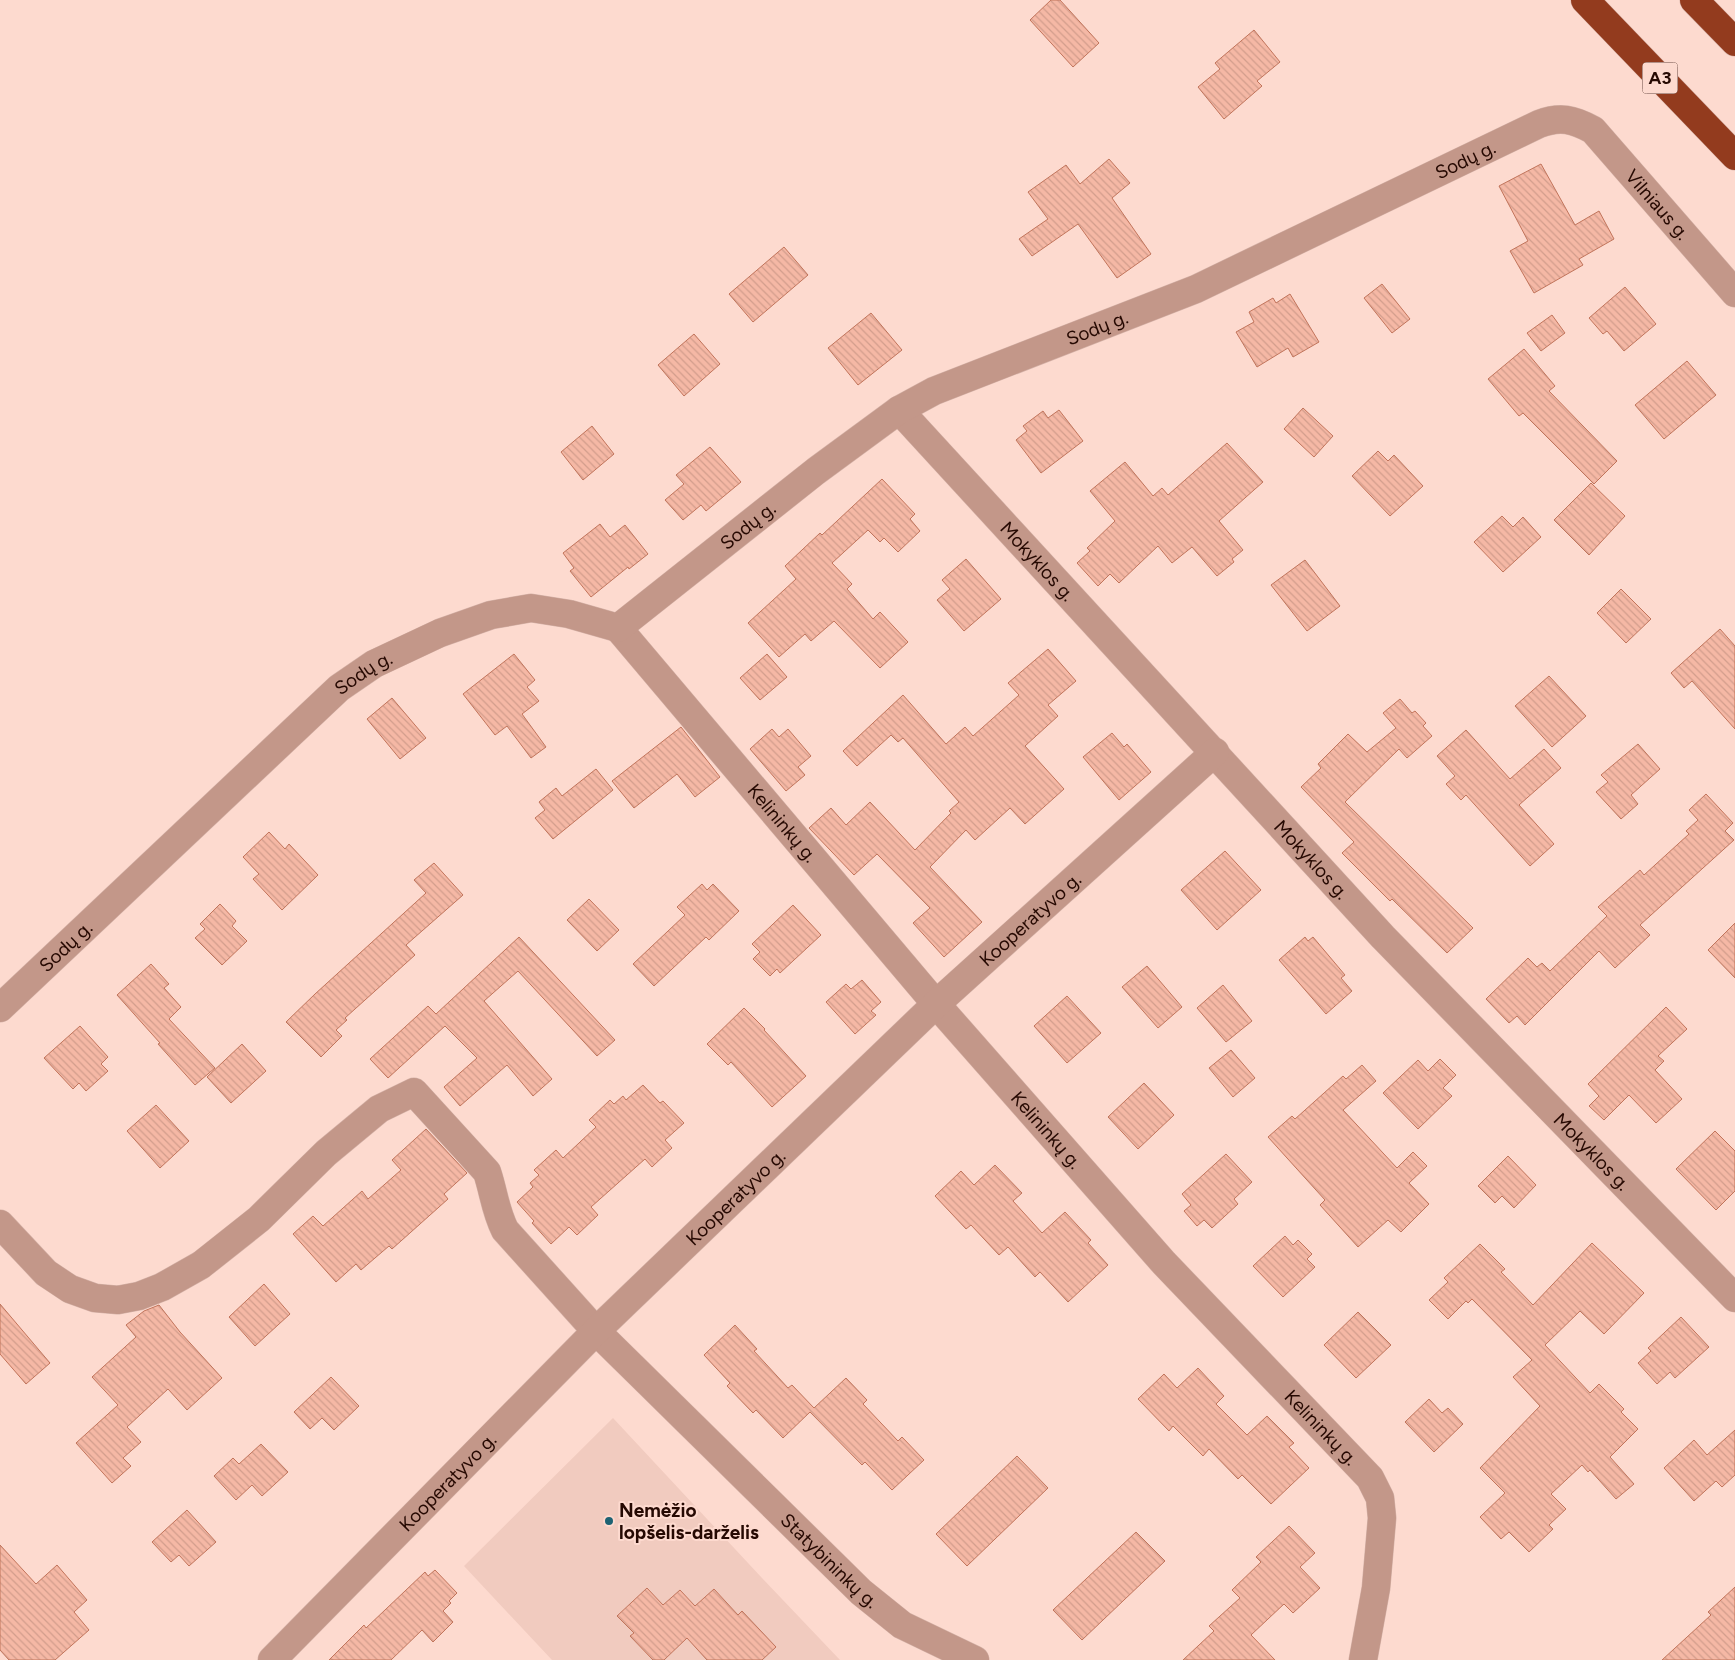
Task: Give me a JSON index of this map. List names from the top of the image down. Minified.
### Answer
{"streets":{"highway":["A3"],"street":["Sodų g.","Vilniaus g.","Mokyklos g.","Kelininkų g.","Kooperatyvo g.","Statybininkų g."]},"crossings":[["Sodų g.","Vilniaus g."],["Sodų g.","Mokyklos g."],["Sodų g.","Kelininkų g."],["Mokyklos g.","Kooperatyvo g."],["Kelininkų g.","Kooperatyvo g."],["Kooperatyvo g.","Statybininkų g."]],"places":["Nemėžio lopšelis-darželis"]}
